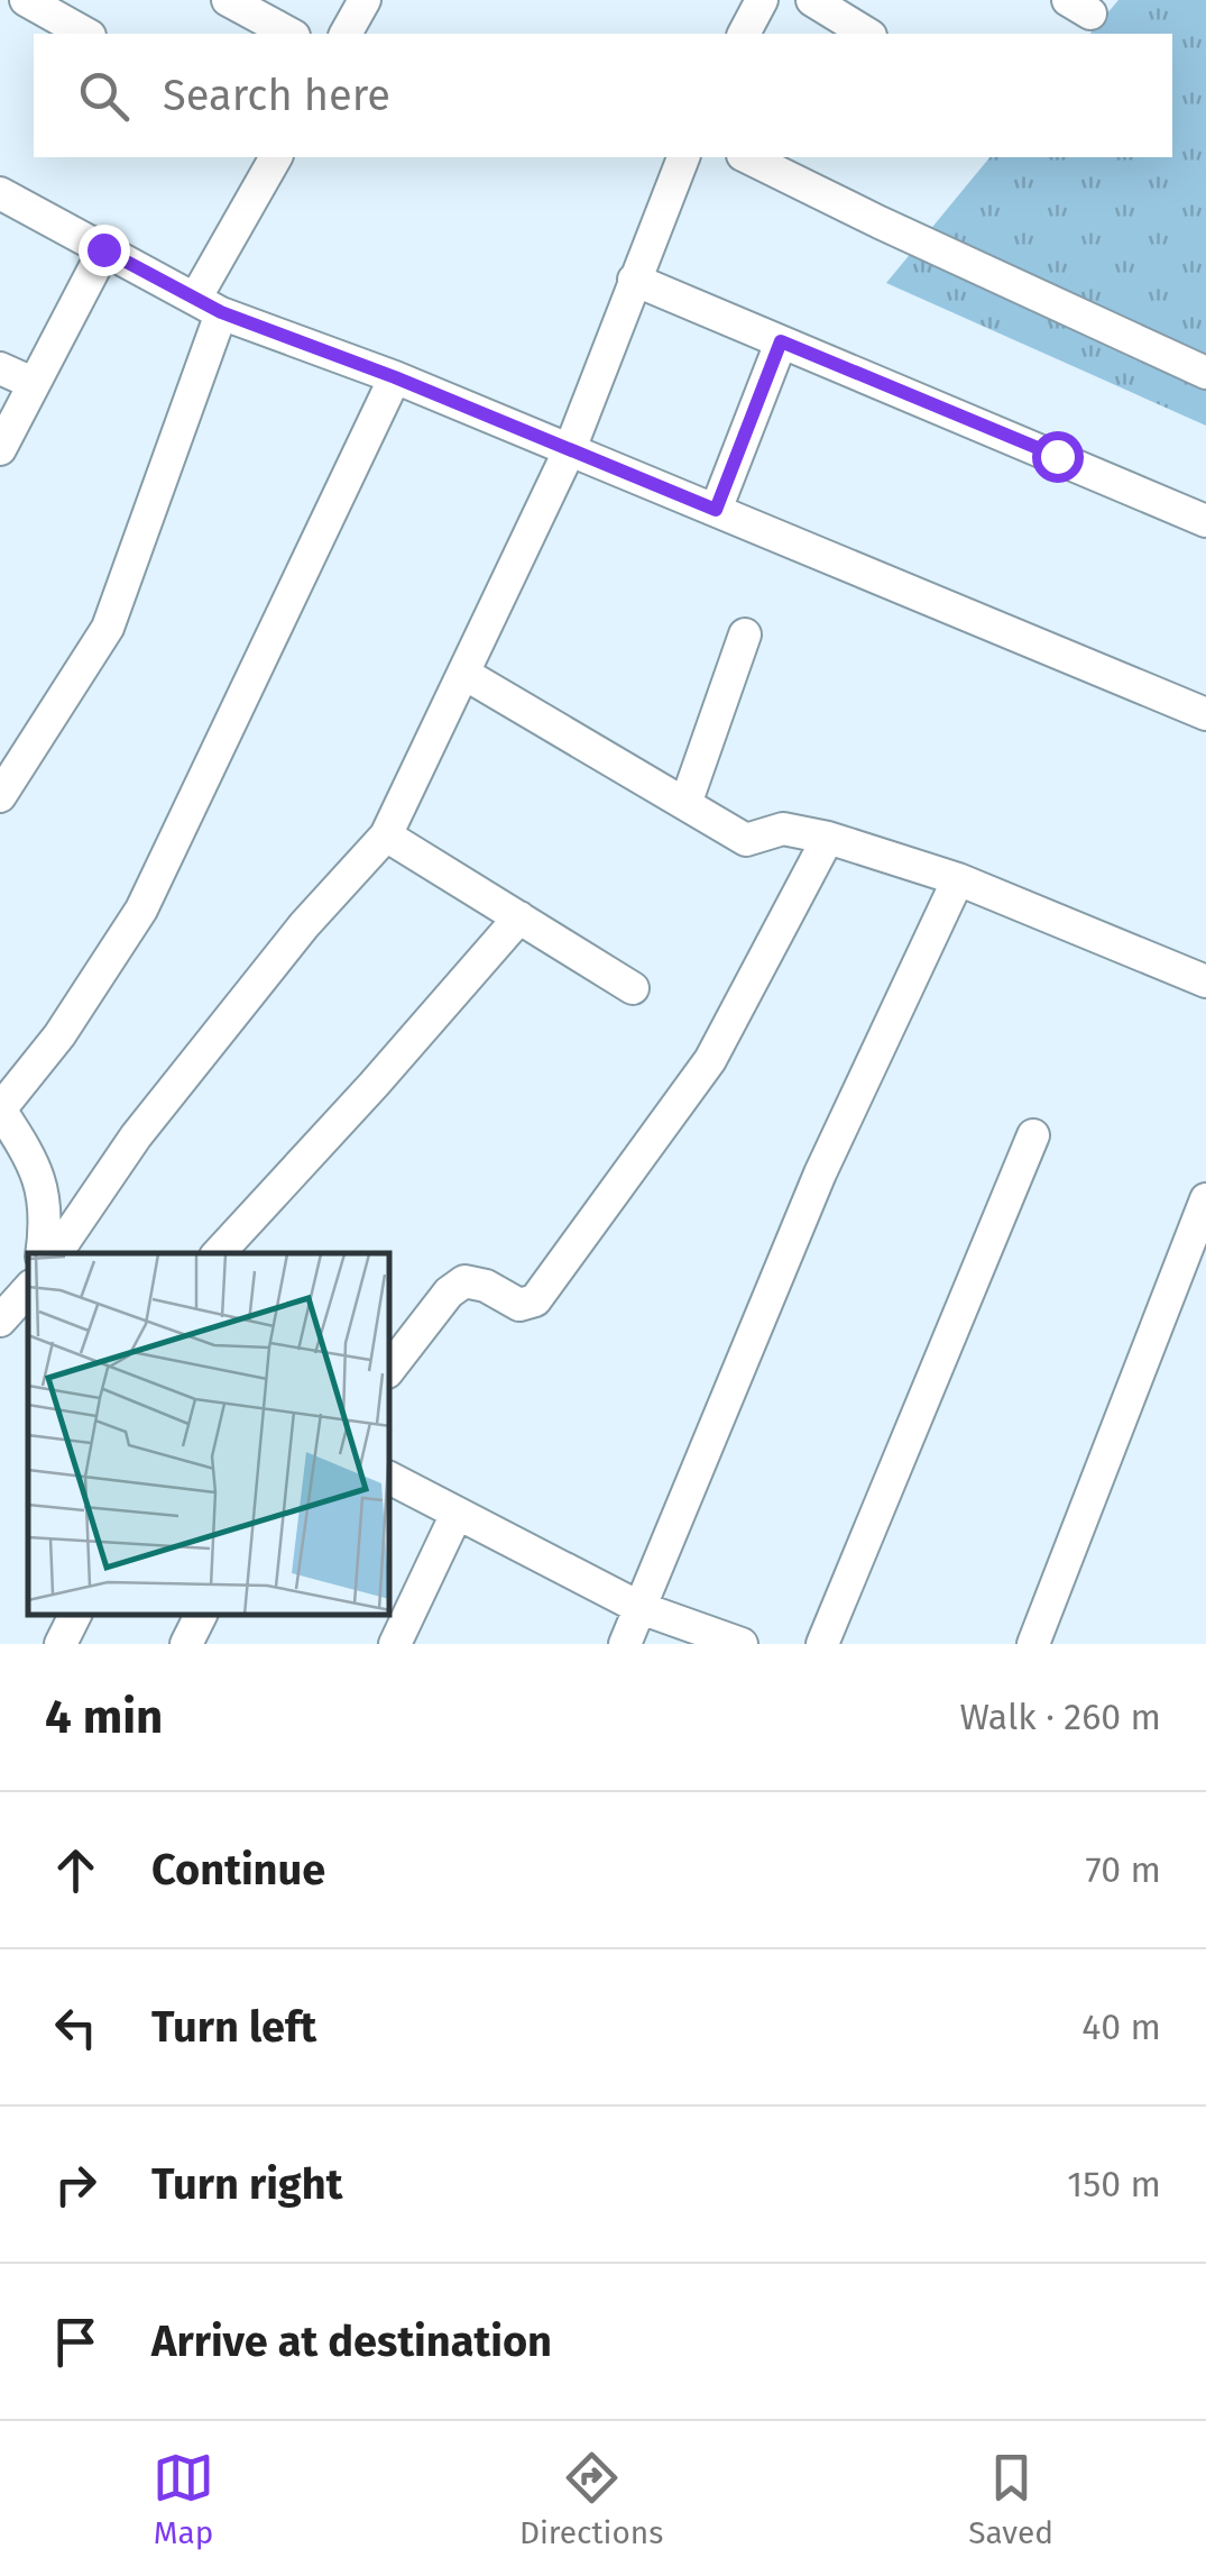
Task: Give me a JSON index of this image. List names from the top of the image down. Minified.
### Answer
{"page":{"search":"Search here","heading":["4 min","Walk · 260 m"],"list":[["Continue","70 m"],["Turn left","40 m"],["Turn right","150 m"],"Arrive at destination"],"nav":["Map","Directions","Saved"]}}
